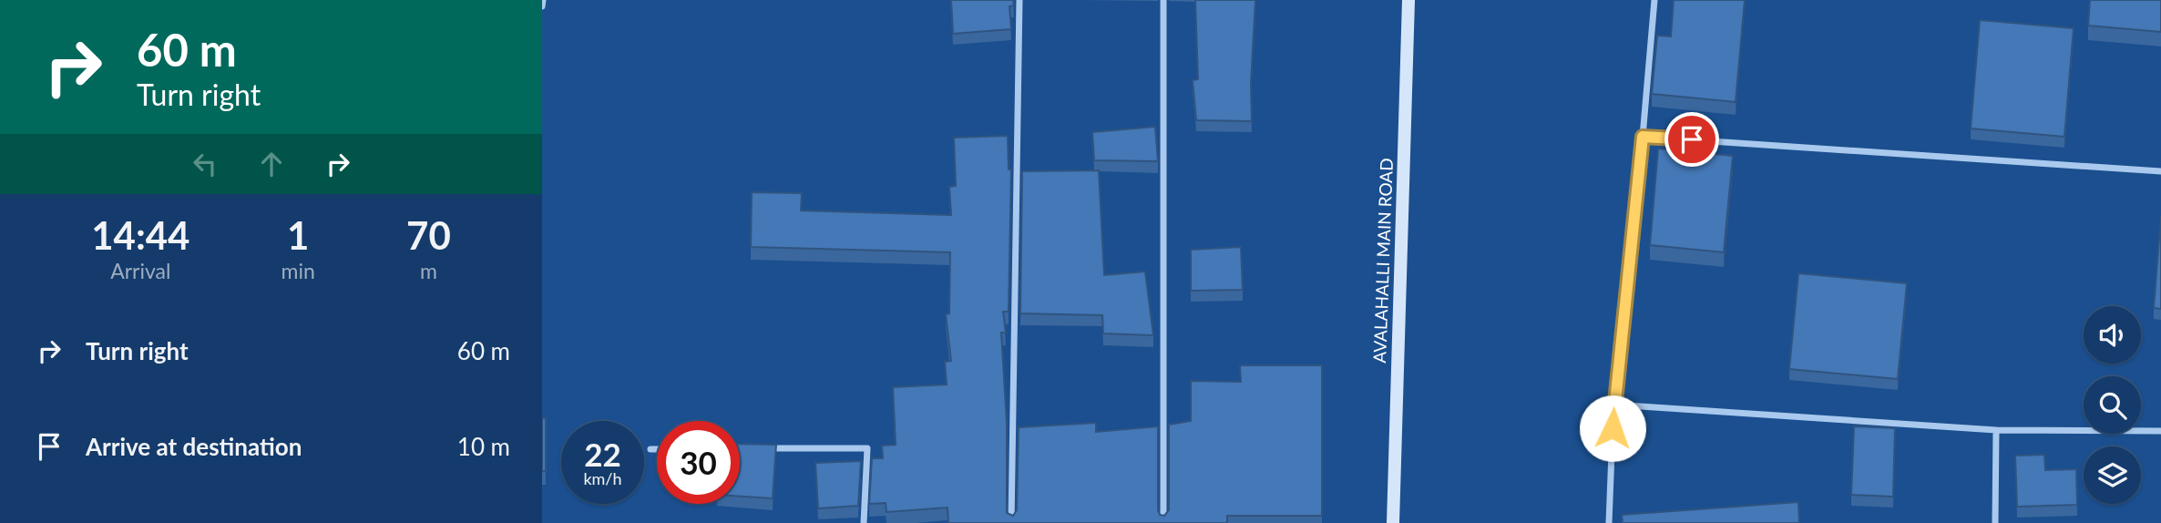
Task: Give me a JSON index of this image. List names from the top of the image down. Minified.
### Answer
{"streets":{"main road":["AVALAHALLI MAIN ROAD"]},"page":{"turn":["60 m","Turn right"],"eta":["14:44","Arrival","1","min","70","m"],"list":[{"name":"Turn right","value":"60 m"},{"name":"Arrive at destination","value":"10 m"}],"speed":"22 km/h","limit":"30"}}
